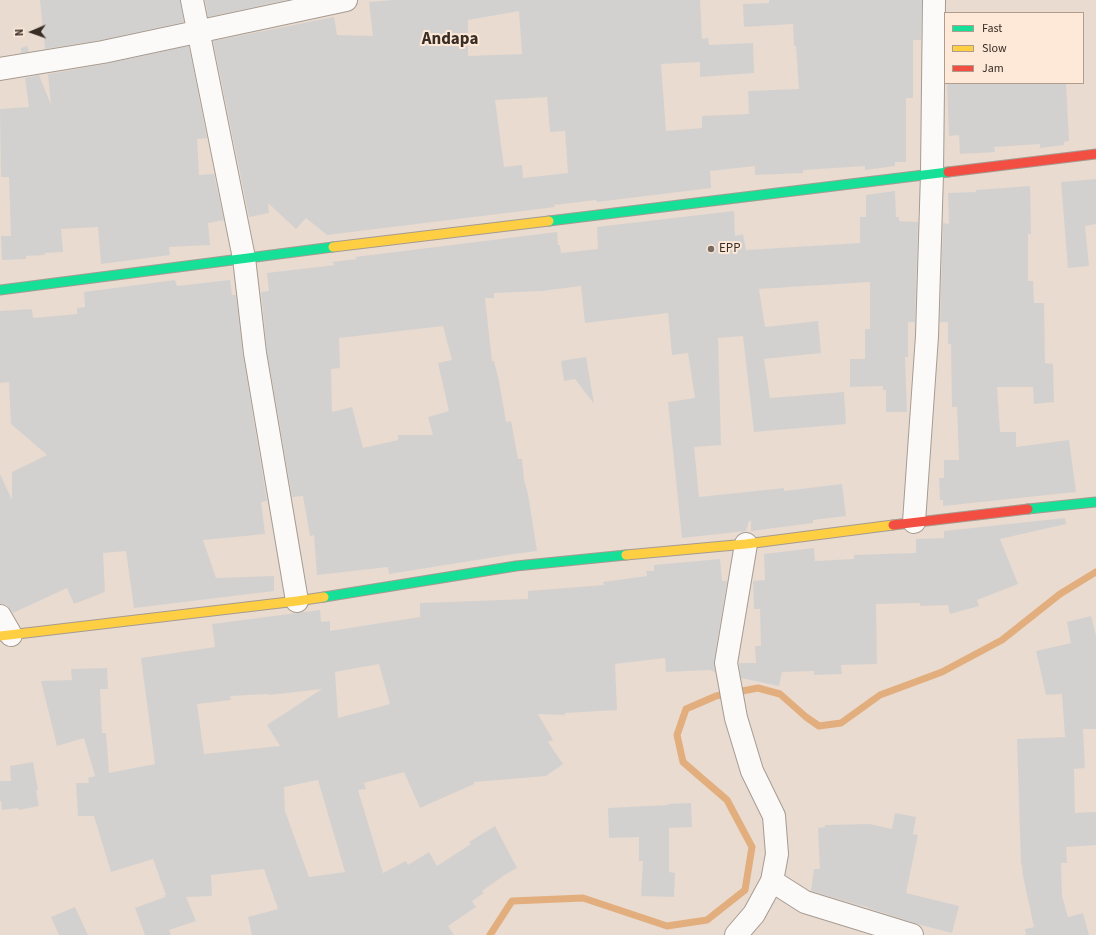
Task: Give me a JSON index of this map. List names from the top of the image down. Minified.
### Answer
{"districts":["Andapa"],"places":["EPP"],"legend":["Fast","Slow","Jam"],"north":"left"}
